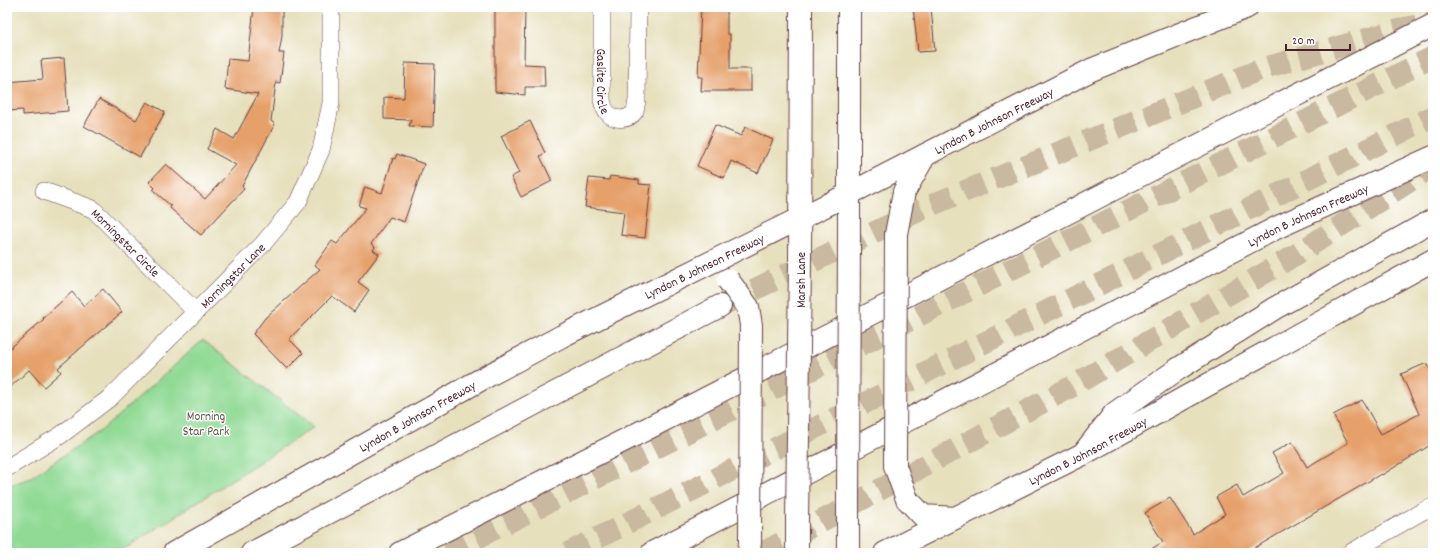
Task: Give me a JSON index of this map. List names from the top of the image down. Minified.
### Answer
{"streets":{"main road":["Lyndon B Johnson Freeway","Marsh Lane"],"street":["Gaslite Circle","Morningstar Circle","Morningstar Lane"]},"crossings":[["Lyndon B Johnson Freeway","Marsh Lane"],["Morningstar Circle","Morningstar Lane"]],"parks":["Morning Star Park"],"scale_bar":"20 m"}
